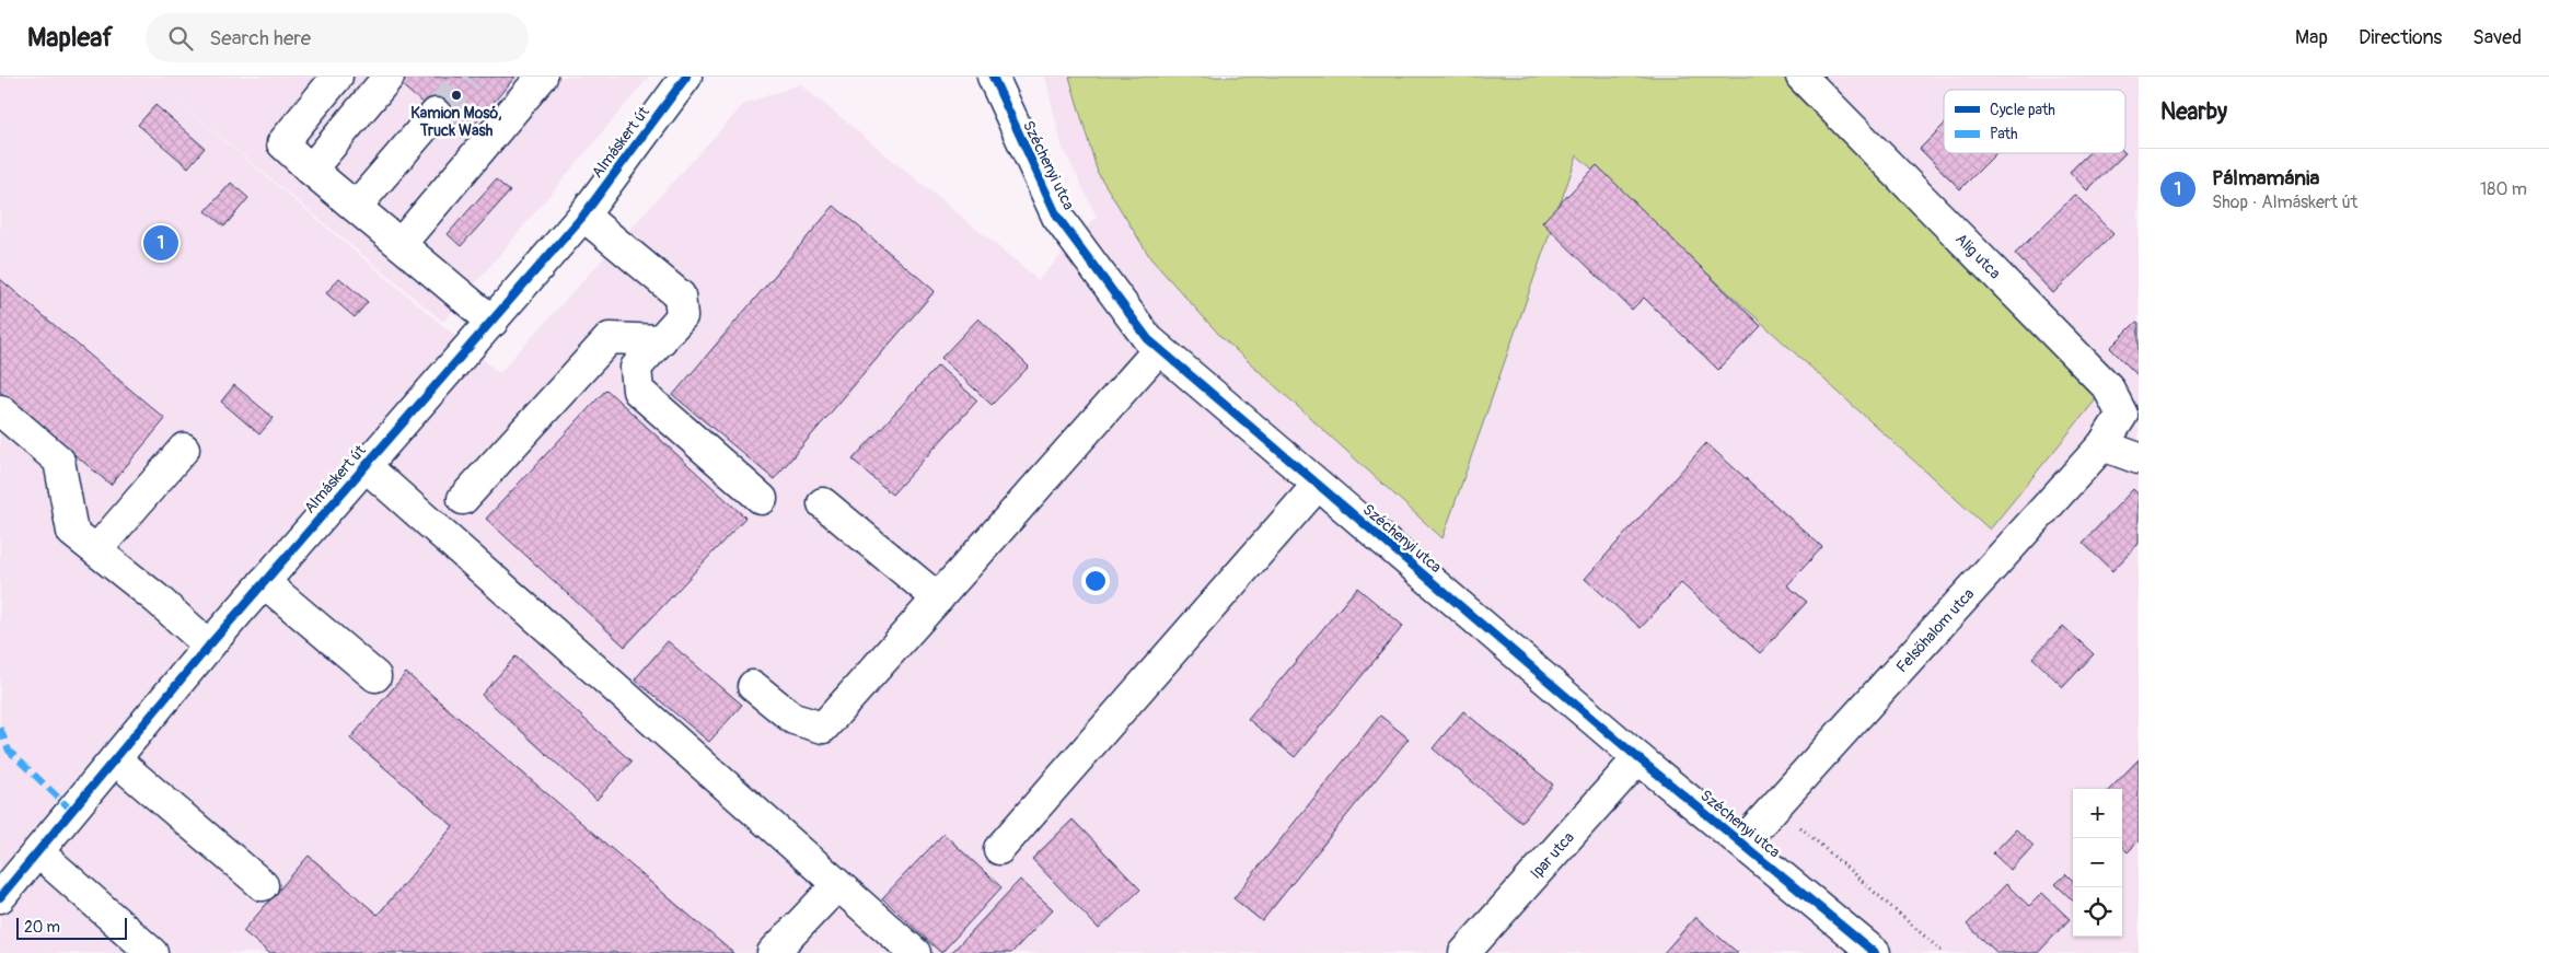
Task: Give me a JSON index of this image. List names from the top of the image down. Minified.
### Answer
{"streets":{"street":["Almáskert út","Széchenyi utca","Alig utca","Felsőhalom utca","Ipar utca"]},"crossings":[["Széchenyi utca","Felsőhalom utca"],["Széchenyi utca","Ipar utca"],["Alig utca","Felsőhalom utca"]],"places":["Kamion Mosó, Truck Wash"],"legend":["Cycle path","Path"],"scale_bar":"20 m","page":{"header":"Mapleaf","search":"Search here","nav":["Map","Directions","Saved"],"heading":"Nearby","list":[{"mark":"1","name":"Pálmamánia","note":"Shop · Almáskert út","value":"180 m"}],"pins":"1","map_buttons":["+","−"],"scale":"20 m"}}
